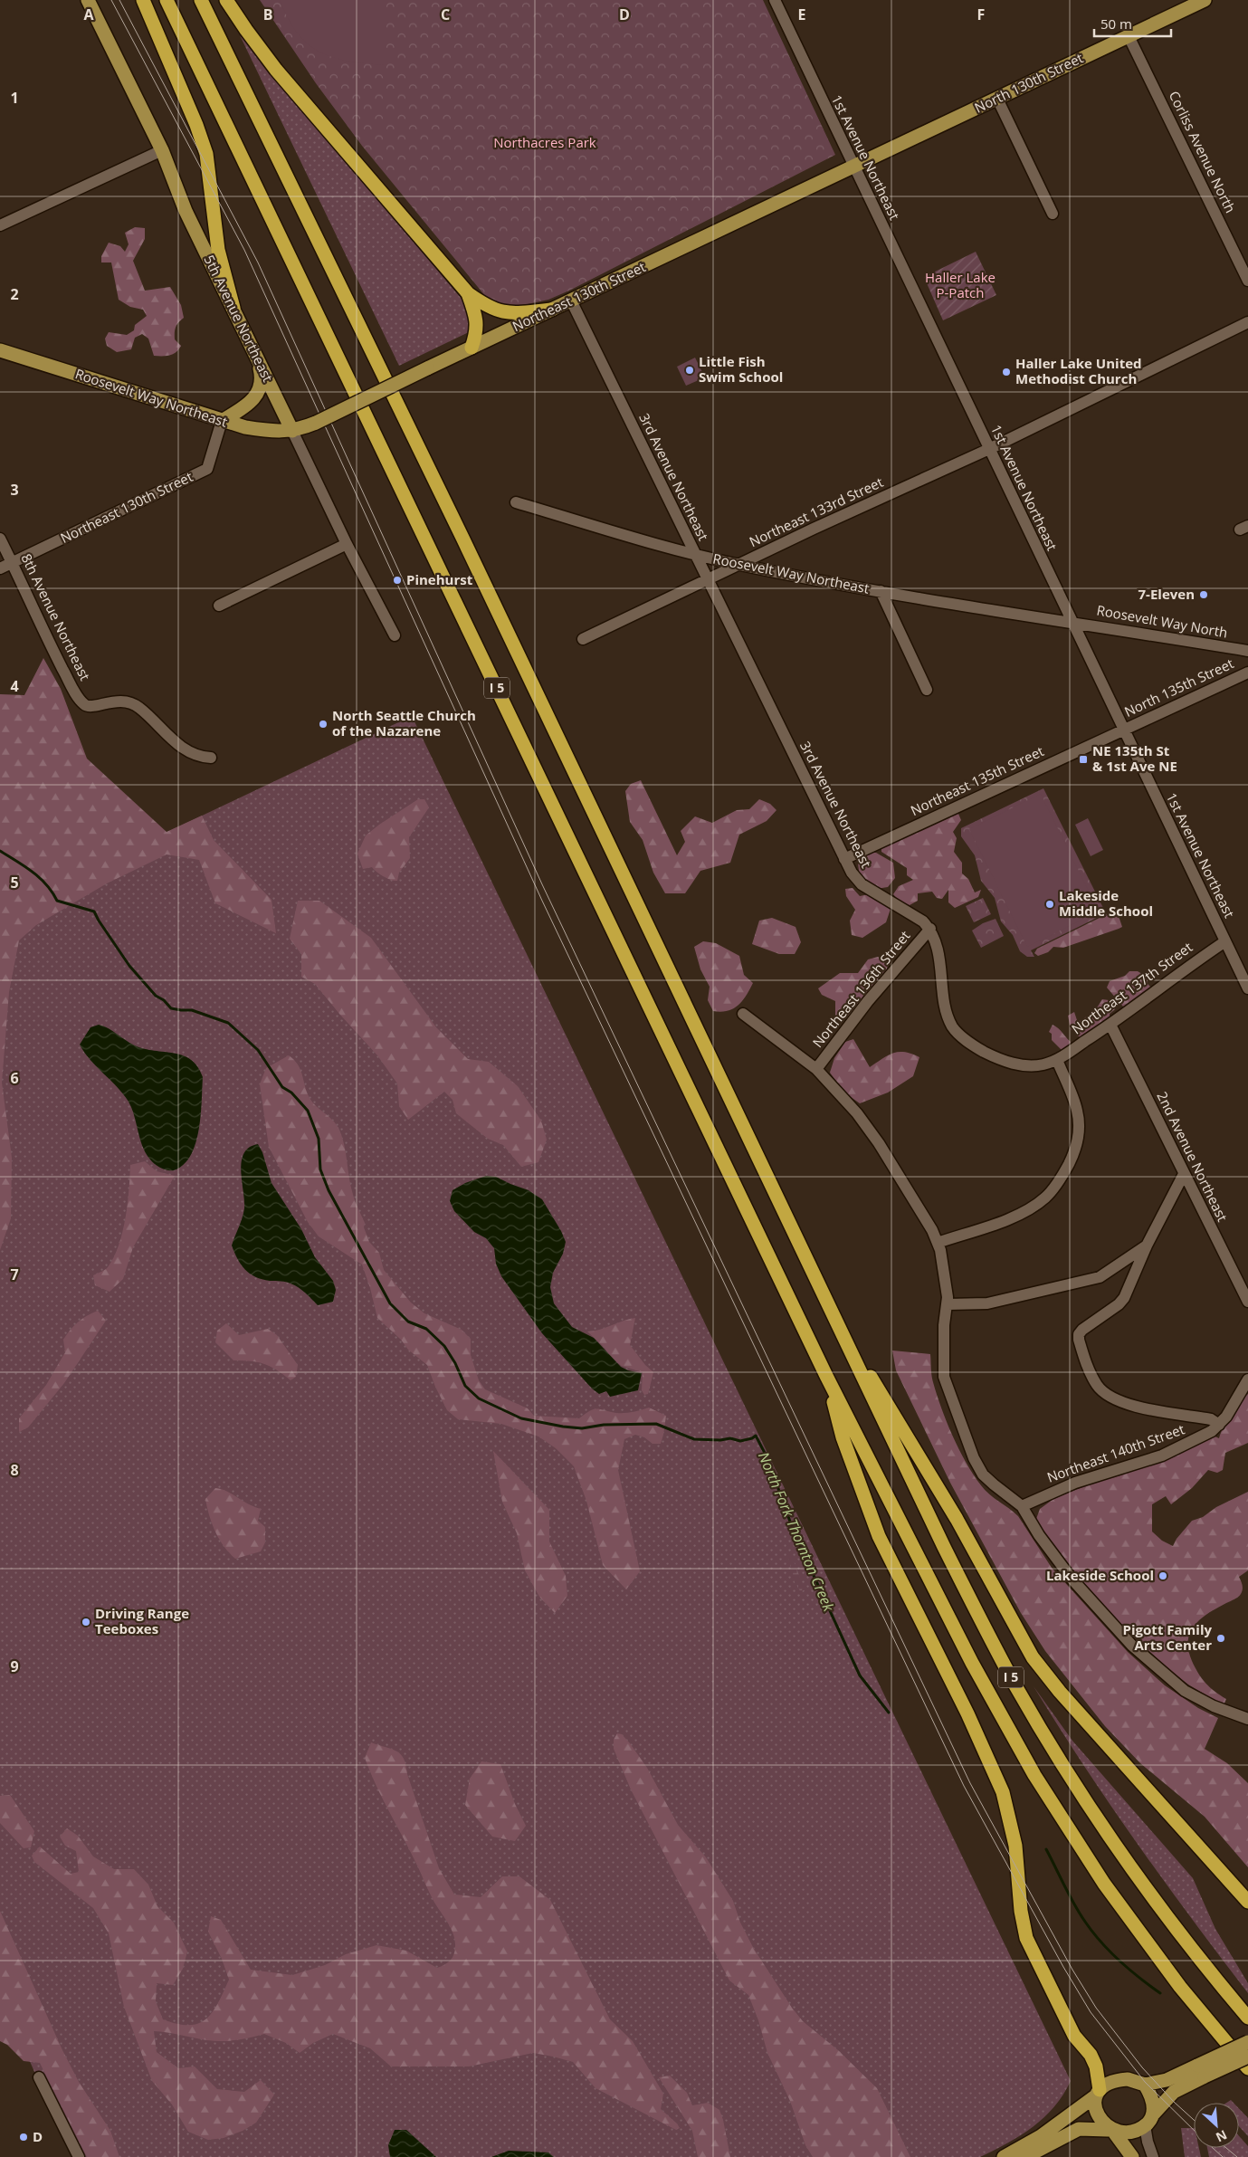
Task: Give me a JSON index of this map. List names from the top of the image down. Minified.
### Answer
{"streets":{"highway":["I 5"],"main road":["North 130th Street","Northeast 130th Street","5th Avenue Northeast","Roosevelt Way Northeast"],"street":["Corliss Avenue North","1st Avenue Northeast","3rd Avenue Northeast","Northeast 133rd Street","8th Avenue Northeast","Roosevelt Way North","North 135th Street","Northeast 135th Street","Northeast 137th Street","Northeast 136th Street","2nd Avenue Northeast","Northeast 140th Street"]},"crossings":[["North 130th Street","Corliss Avenue North"],["North 130th Street","1st Avenue Northeast"],["North 130th Street","Northeast 130th Street"],["1st Avenue Northeast","Northeast 130th Street"],["1st Avenue Northeast","Roosevelt Way Northeast"],["1st Avenue Northeast","Northeast 133rd Street"],["1st Avenue Northeast","Roosevelt Way North"],["1st Avenue Northeast","North 135th Street"],["1st Avenue Northeast","Northeast 135th Street"],["1st Avenue Northeast","Northeast 137th Street"],["Northeast 130th Street","5th Avenue Northeast"],["Northeast 130th Street","Roosevelt Way Northeast"],["Northeast 130th Street","3rd Avenue Northeast"],["Northeast 130th Street","8th Avenue Northeast"],["5th Avenue Northeast","Roosevelt Way Northeast"],["Roosevelt Way Northeast","3rd Avenue Northeast"],["Roosevelt Way Northeast","Northeast 133rd Street"],["Roosevelt Way Northeast","Roosevelt Way North"],["3rd Avenue Northeast","Northeast 133rd Street"],["3rd Avenue Northeast","Northeast 135th Street"],["3rd Avenue Northeast","Northeast 136th Street"],["North 135th Street","Northeast 135th Street"],["Northeast 137th Street","2nd Avenue Northeast"]],"water":["North Fork Thornton Creek"],"parks":["Northacres Park","Haller Lake P-Patch"],"places":{"other":["Little Fish Swim School","Haller Lake United Methodist Church","Pinehurst","7-Eleven","North Seattle Church of the Nazarene","Lakeside Middle School","Lakeside School","Driving Range Teeboxes","Pigott Family Arts Center","D"],"transit":["NE 135th St & 1st Ave NE"]},"scale_bar":"50 m","north":"bottom right","grid":{"columns":["A","B","C","D","E","F"],"rows":["1","2","3","4","5","6","7","8","9"]}}
